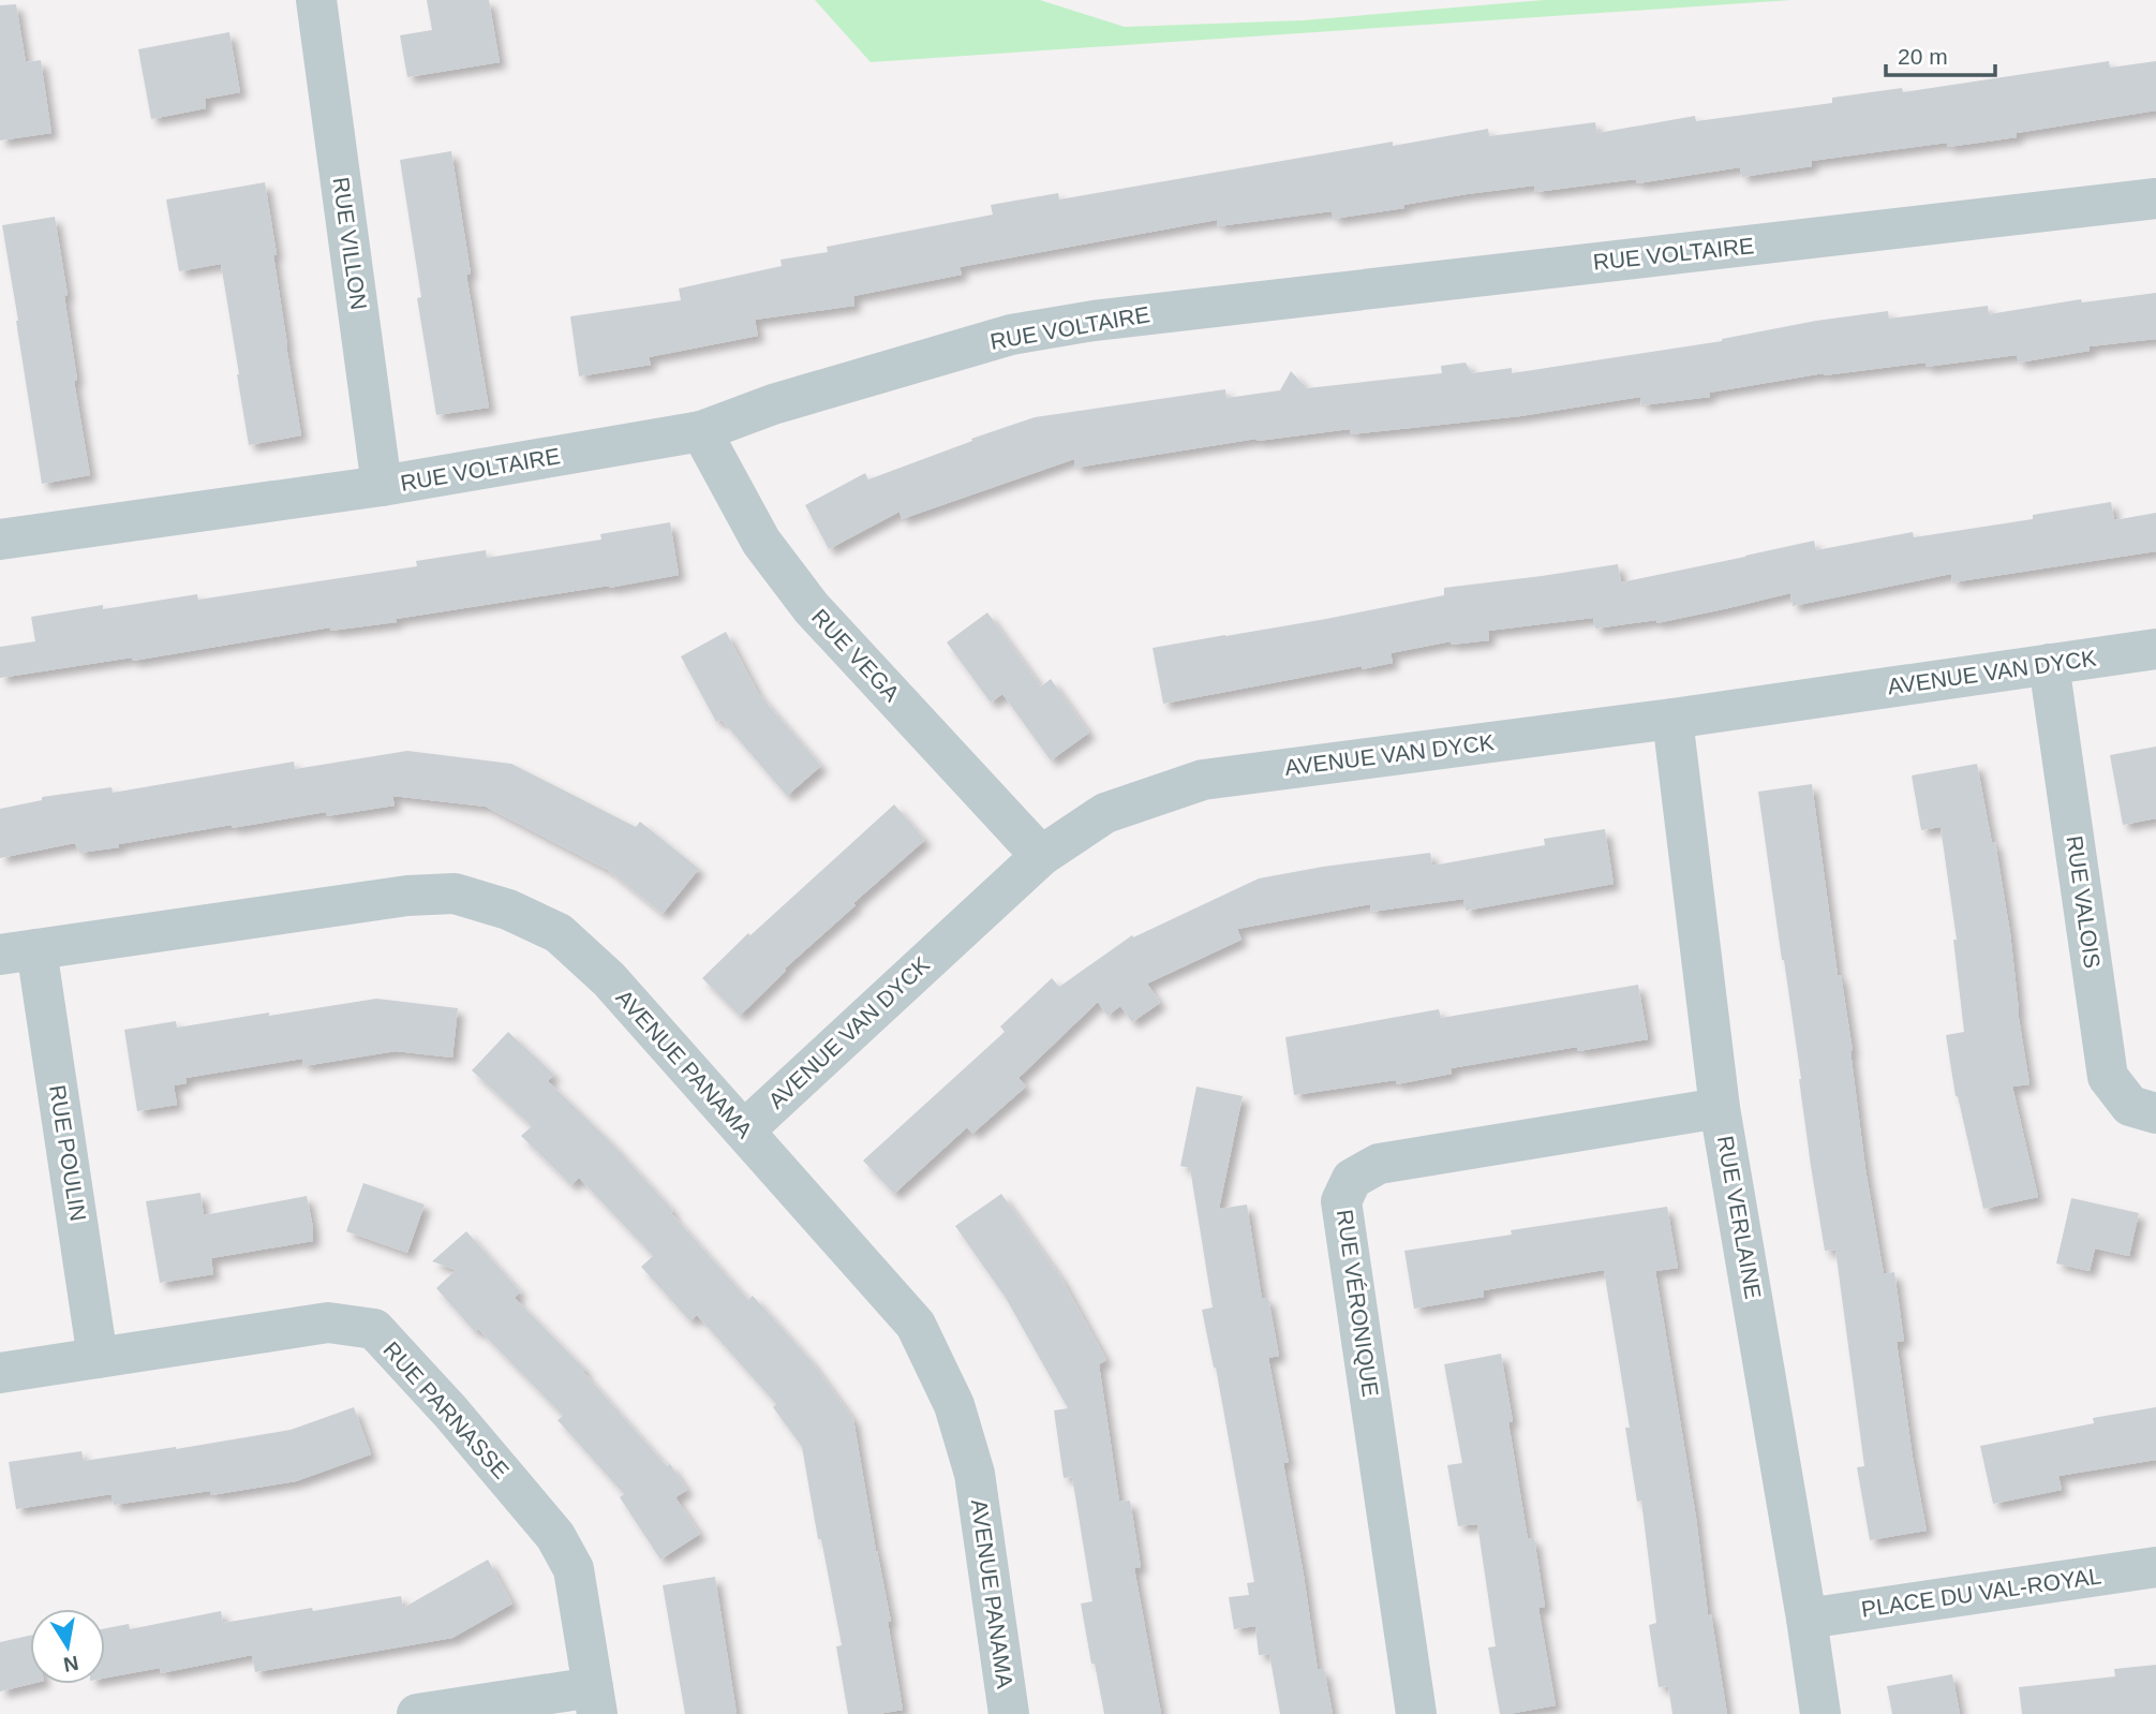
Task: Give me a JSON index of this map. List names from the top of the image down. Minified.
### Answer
{"streets":{"street":["RUE VILLON","RUE VOLTAIRE","RUE VEGA","AVENUE VAN DYCK","RUE VALOIS","AVENUE PANAMA","RUE POULIN","RUE VERLAINE","RUE VÉRONIQUE","RUE PARNASSE","PLACE DU VAL-ROYAL"]},"crossings":[["RUE VILLON","RUE VOLTAIRE"],["RUE VOLTAIRE","RUE VEGA"],["RUE VEGA","AVENUE VAN DYCK"],["AVENUE VAN DYCK","RUE VALOIS"],["AVENUE VAN DYCK","AVENUE PANAMA"],["AVENUE VAN DYCK","RUE VERLAINE"],["AVENUE PANAMA","RUE POULIN"],["RUE POULIN","RUE PARNASSE"],["RUE VERLAINE","RUE VÉRONIQUE"],["RUE VERLAINE","PLACE DU VAL-ROYAL"]],"scale_bar":"20 m","north":"bottom"}
